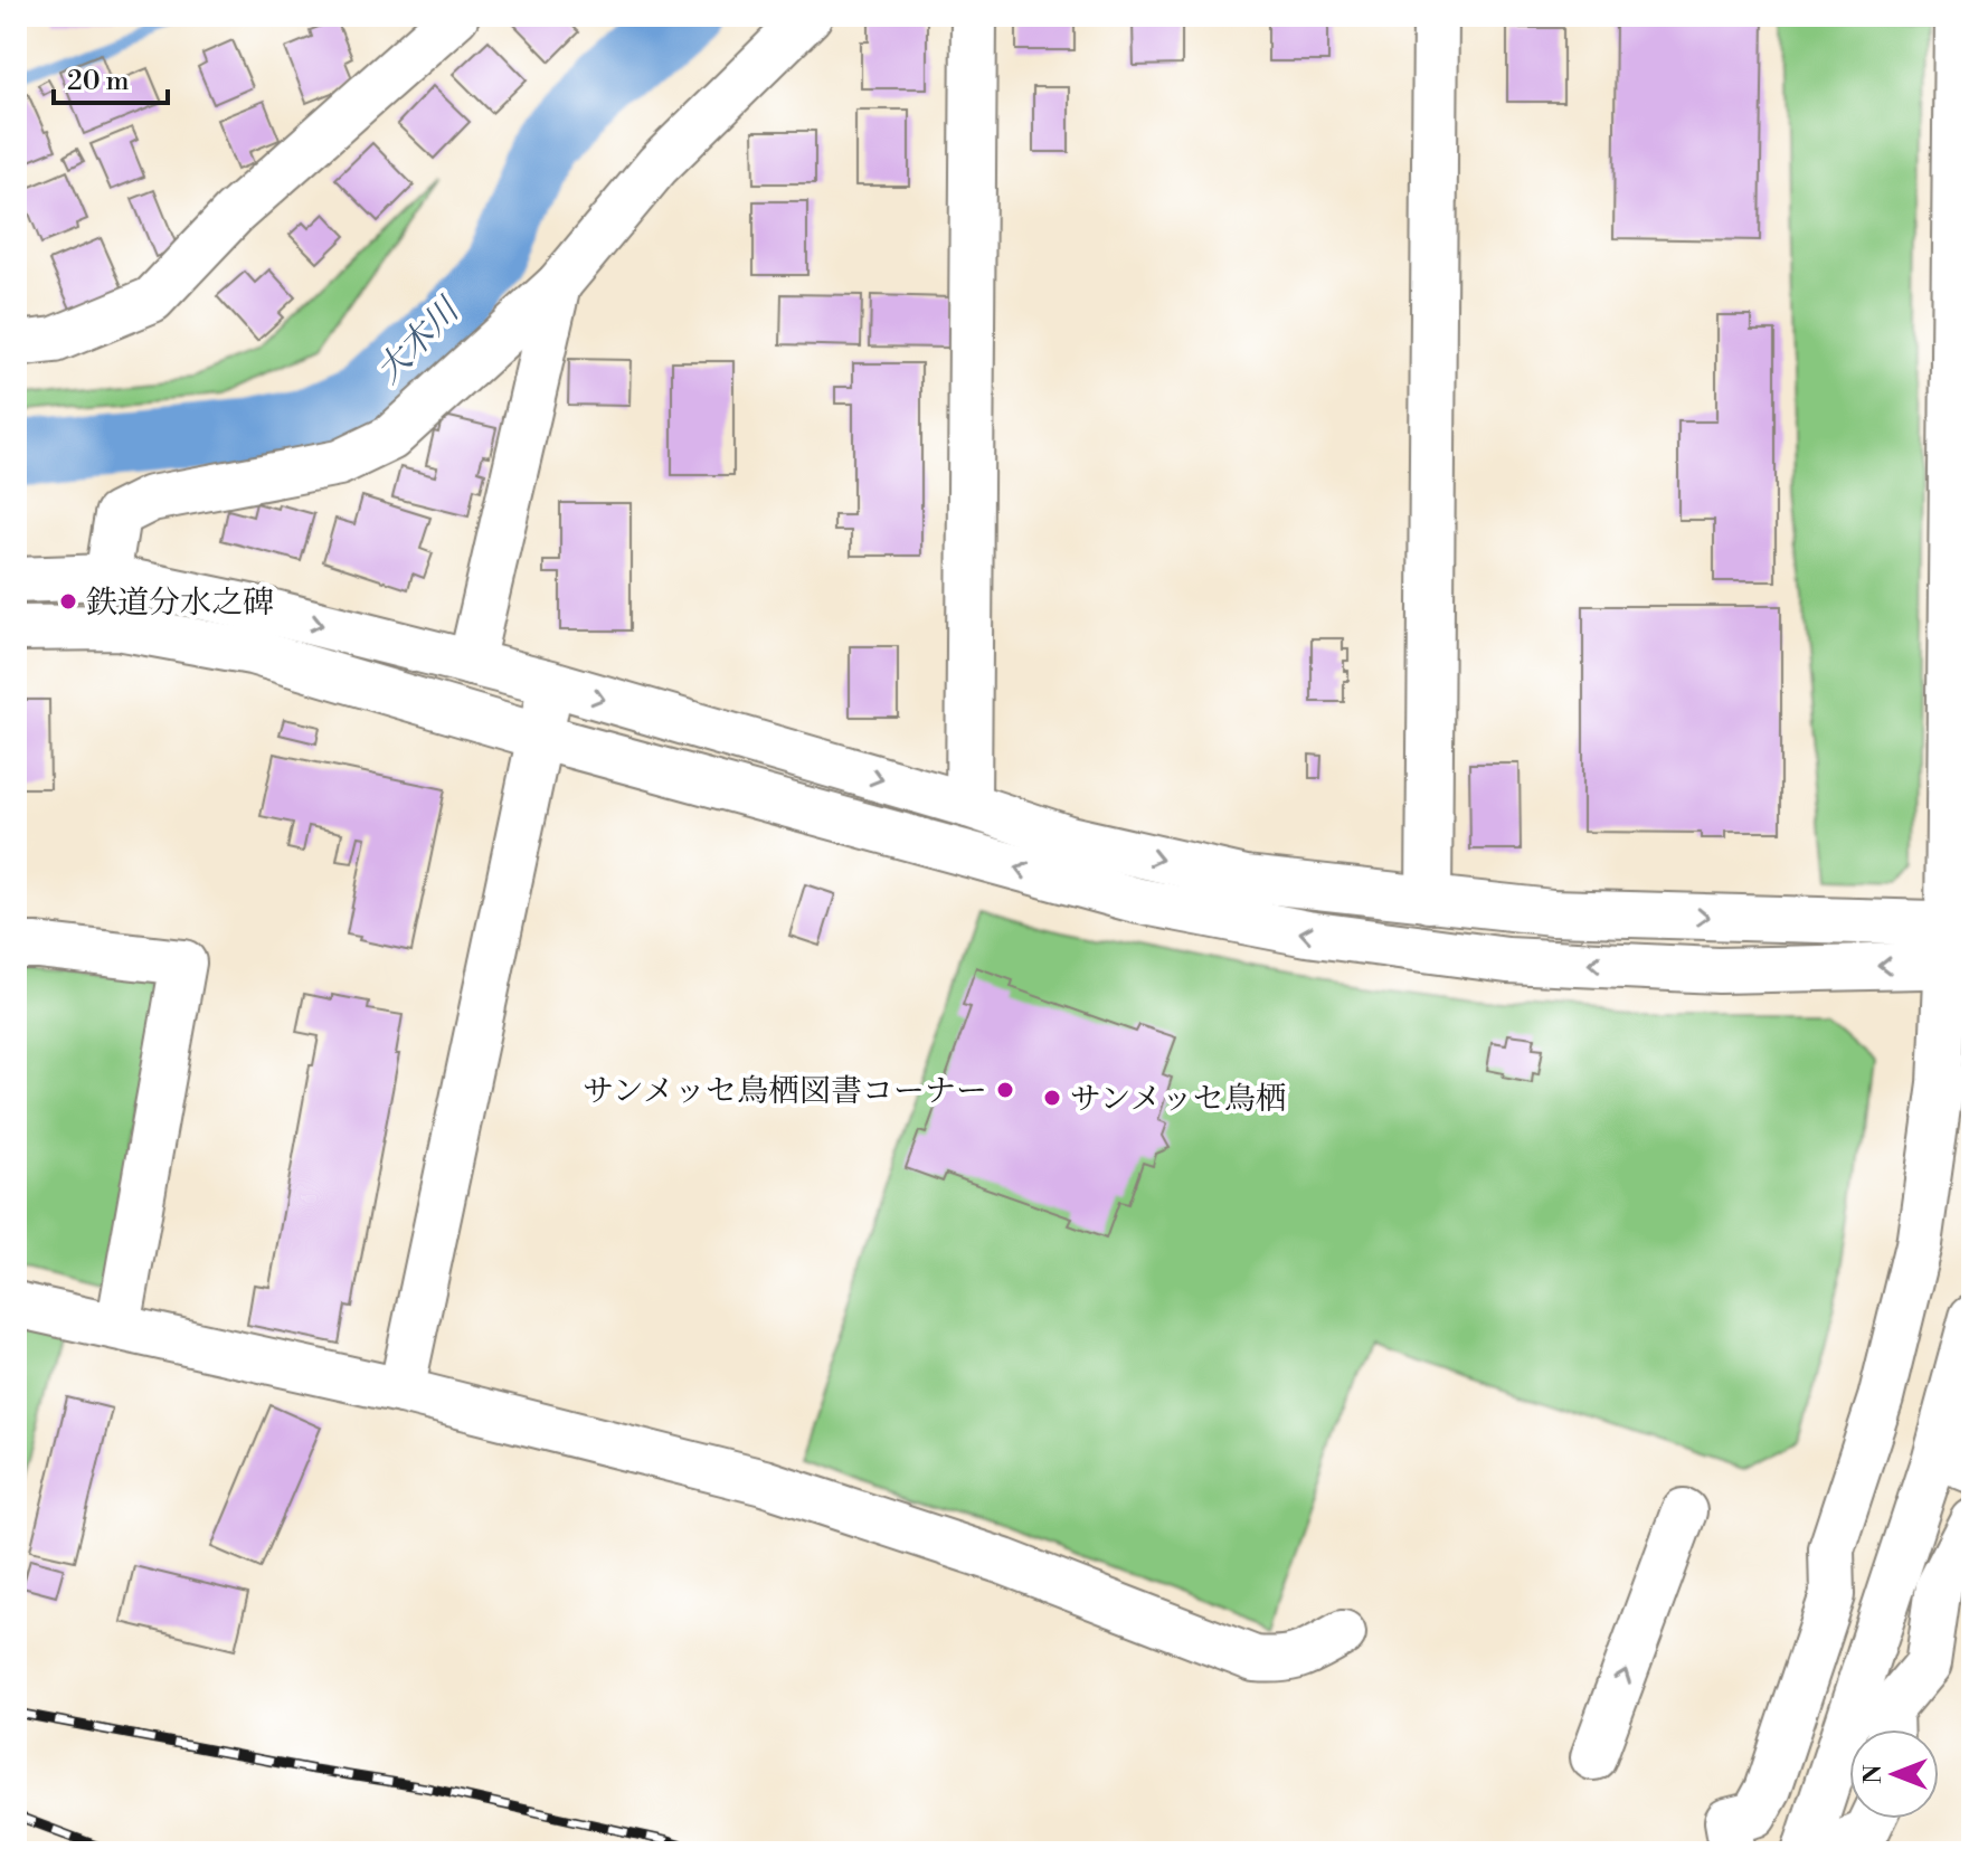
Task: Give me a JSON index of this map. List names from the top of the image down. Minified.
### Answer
{"water":["大木川"],"places":["鉄道分水之碑","サンメッセ鳥栖図書コーナー","サンメッセ鳥栖"],"scale_bar":"20 m","north":"left"}
